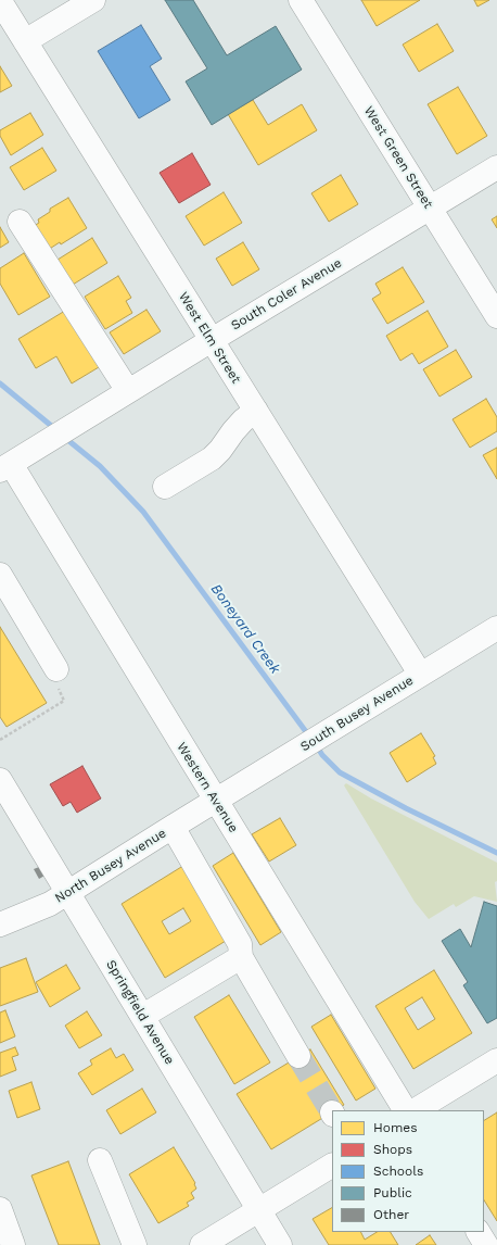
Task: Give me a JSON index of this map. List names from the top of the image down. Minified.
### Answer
{"streets":{"street":["West Green Street","South Coler Avenue","West Elm Street","South Busey Avenue","Western Avenue","North Busey Avenue","Springfield Avenue"]},"crossings":[["West Green Street","South Coler Avenue"],["South Coler Avenue","West Elm Street"],["South Coler Avenue","Western Avenue"],["West Elm Street","South Busey Avenue"],["South Busey Avenue","Western Avenue"],["South Busey Avenue","North Busey Avenue"],["Western Avenue","North Busey Avenue"],["North Busey Avenue","Springfield Avenue"]],"water":["Boneyard Creek"],"legend":["Homes","Shops","Schools","Public","Other"]}
